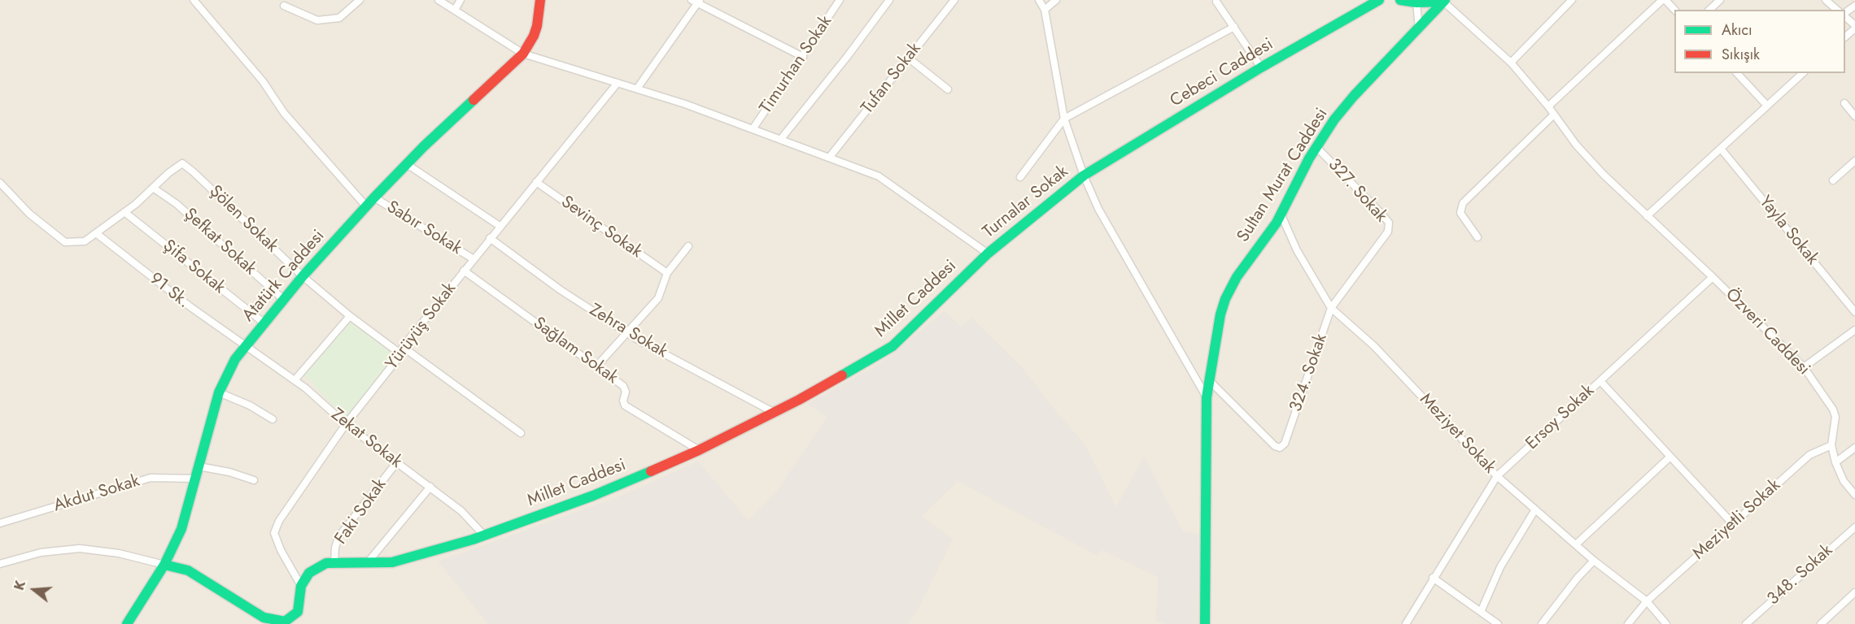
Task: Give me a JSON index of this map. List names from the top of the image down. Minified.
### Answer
{"streets":{"street":["Timurhan Sokak","Cebeci Caddesi","Tufan Sokak","Sultan Murat Caddesi","327. Sokak","Turnalar Sokak","Şölen Sokak","Sevinç Sokak","Sabır Sokak","Yayla Sokak","Şefkat Sokak","Şifa Sokak","Atatürk Caddesi","91 Sk.","Millet Caddesi","Yürüyüş Sokak","Zehra Sokak","Özveri Caddesi","Sağlam Sokak","324. Sokak","Ersoy Sokak","Meziyet Sokak","Zekat Sokak","Akdut Sokak","Faki Sokak","Meziyetli Sokak","348. Sokak"]},"crossings":[["Cebeci Caddesi","Turnalar Sokak"],["Sultan Murat Caddesi","327. Sokak"],["Sultan Murat Caddesi","Özveri Caddesi"],["Sultan Murat Caddesi","324. Sokak"],["Sultan Murat Caddesi","Meziyet Sokak"],["327. Sokak","324. Sokak"],["327. Sokak","Meziyet Sokak"],["Turnalar Sokak","Millet Caddesi"],["Şölen Sokak","Şefkat Sokak"],["Şölen Sokak","Atatürk Caddesi"],["Şölen Sokak","Yürüyüş Sokak"],["Sevinç Sokak","Yürüyüş Sokak"],["Sabır Sokak","Atatürk Caddesi"],["Sabır Sokak","Yürüyüş Sokak"],["Şefkat Sokak","Atatürk Caddesi"],["Şifa Sokak","Atatürk Caddesi"],["Atatürk Caddesi","91 Sk."],["Atatürk Caddesi","Zekat Sokak"],["Atatürk Caddesi","Akdut Sokak"],["91 Sk.","Zekat Sokak"],["Millet Caddesi","Yürüyüş Sokak"],["Millet Caddesi","Zehra Sokak"],["Millet Caddesi","Sağlam Sokak"],["Millet Caddesi","Zekat Sokak"],["Millet Caddesi","Faki Sokak"],["Yürüyüş Sokak","Zehra Sokak"],["Yürüyüş Sokak","Sağlam Sokak"],["Yürüyüş Sokak","Zekat Sokak"],["Özveri Caddesi","Ersoy Sokak"],["Özveri Caddesi","Meziyetli Sokak"],["324. Sokak","Meziyet Sokak"],["Ersoy Sokak","Meziyet Sokak"],["Meziyet Sokak","Meziyetli Sokak"],["Zekat Sokak","Faki Sokak"]],"legend":["Akıcı","Sıkışık"],"north":"left"}
